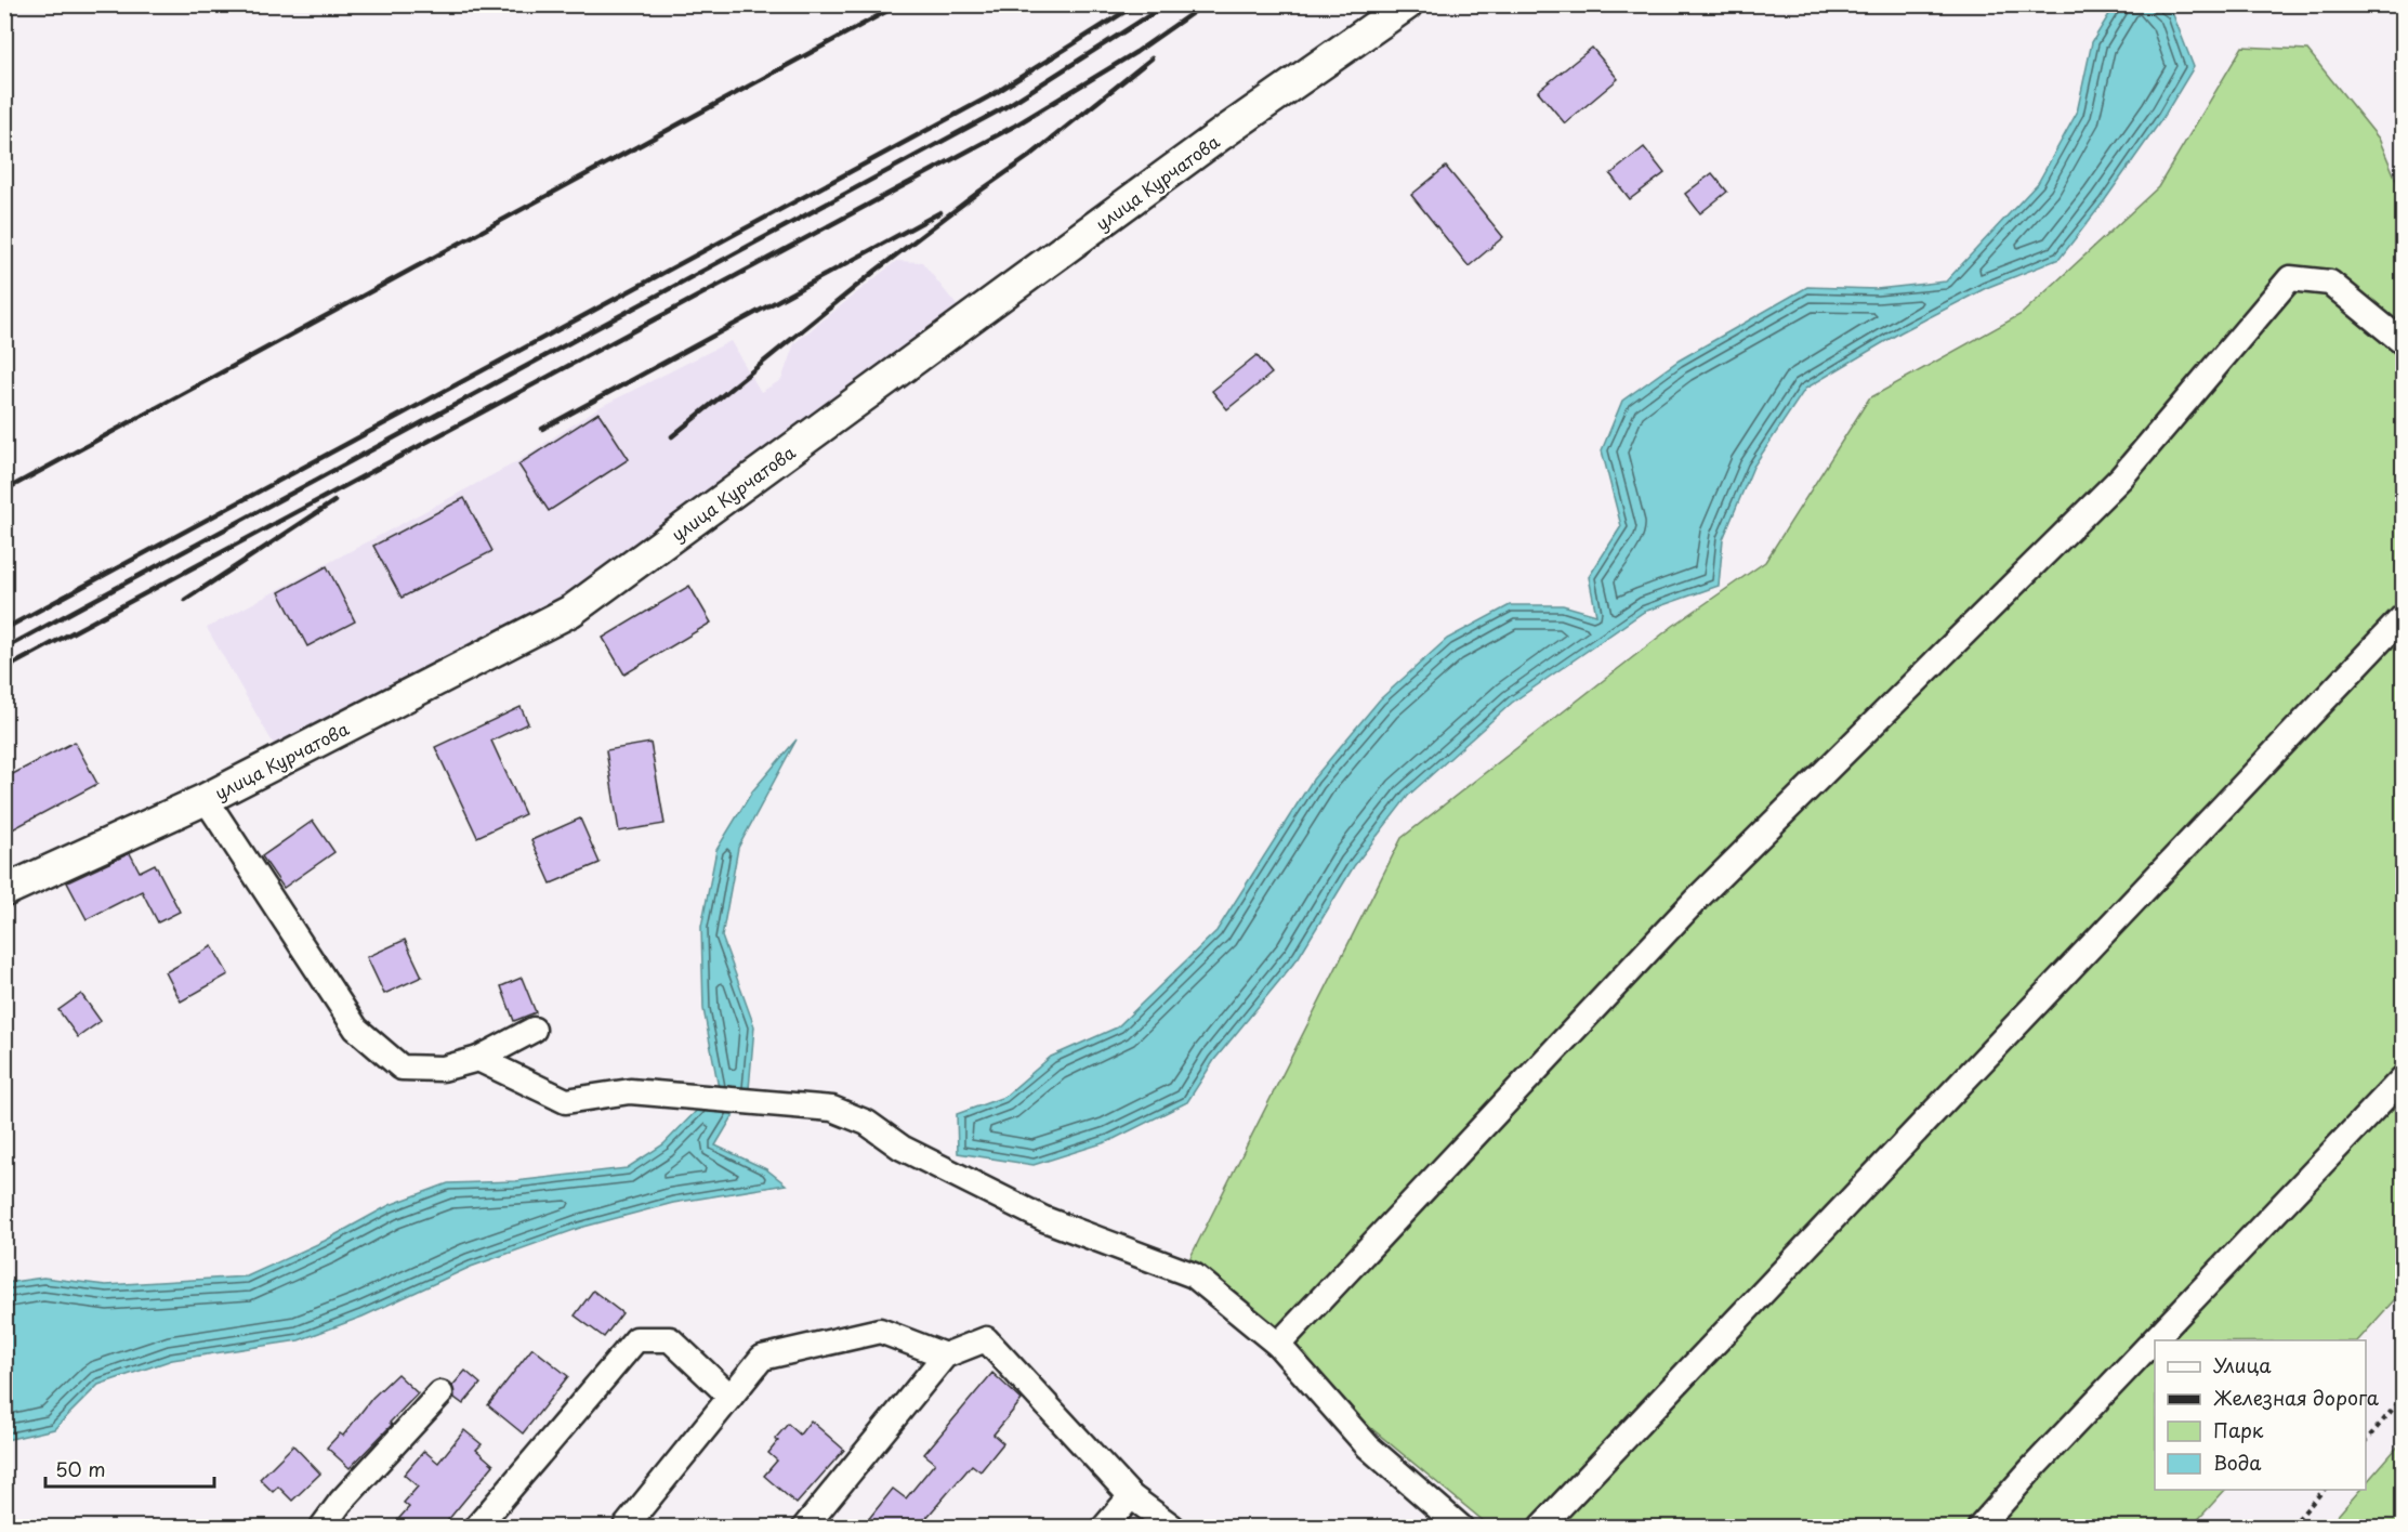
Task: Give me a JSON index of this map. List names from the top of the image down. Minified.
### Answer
{"streets":{"street":["улица Курчатова"]},"legend":["Улица","Железная дорога","Парк","Вода"],"scale_bar":"50 m"}
